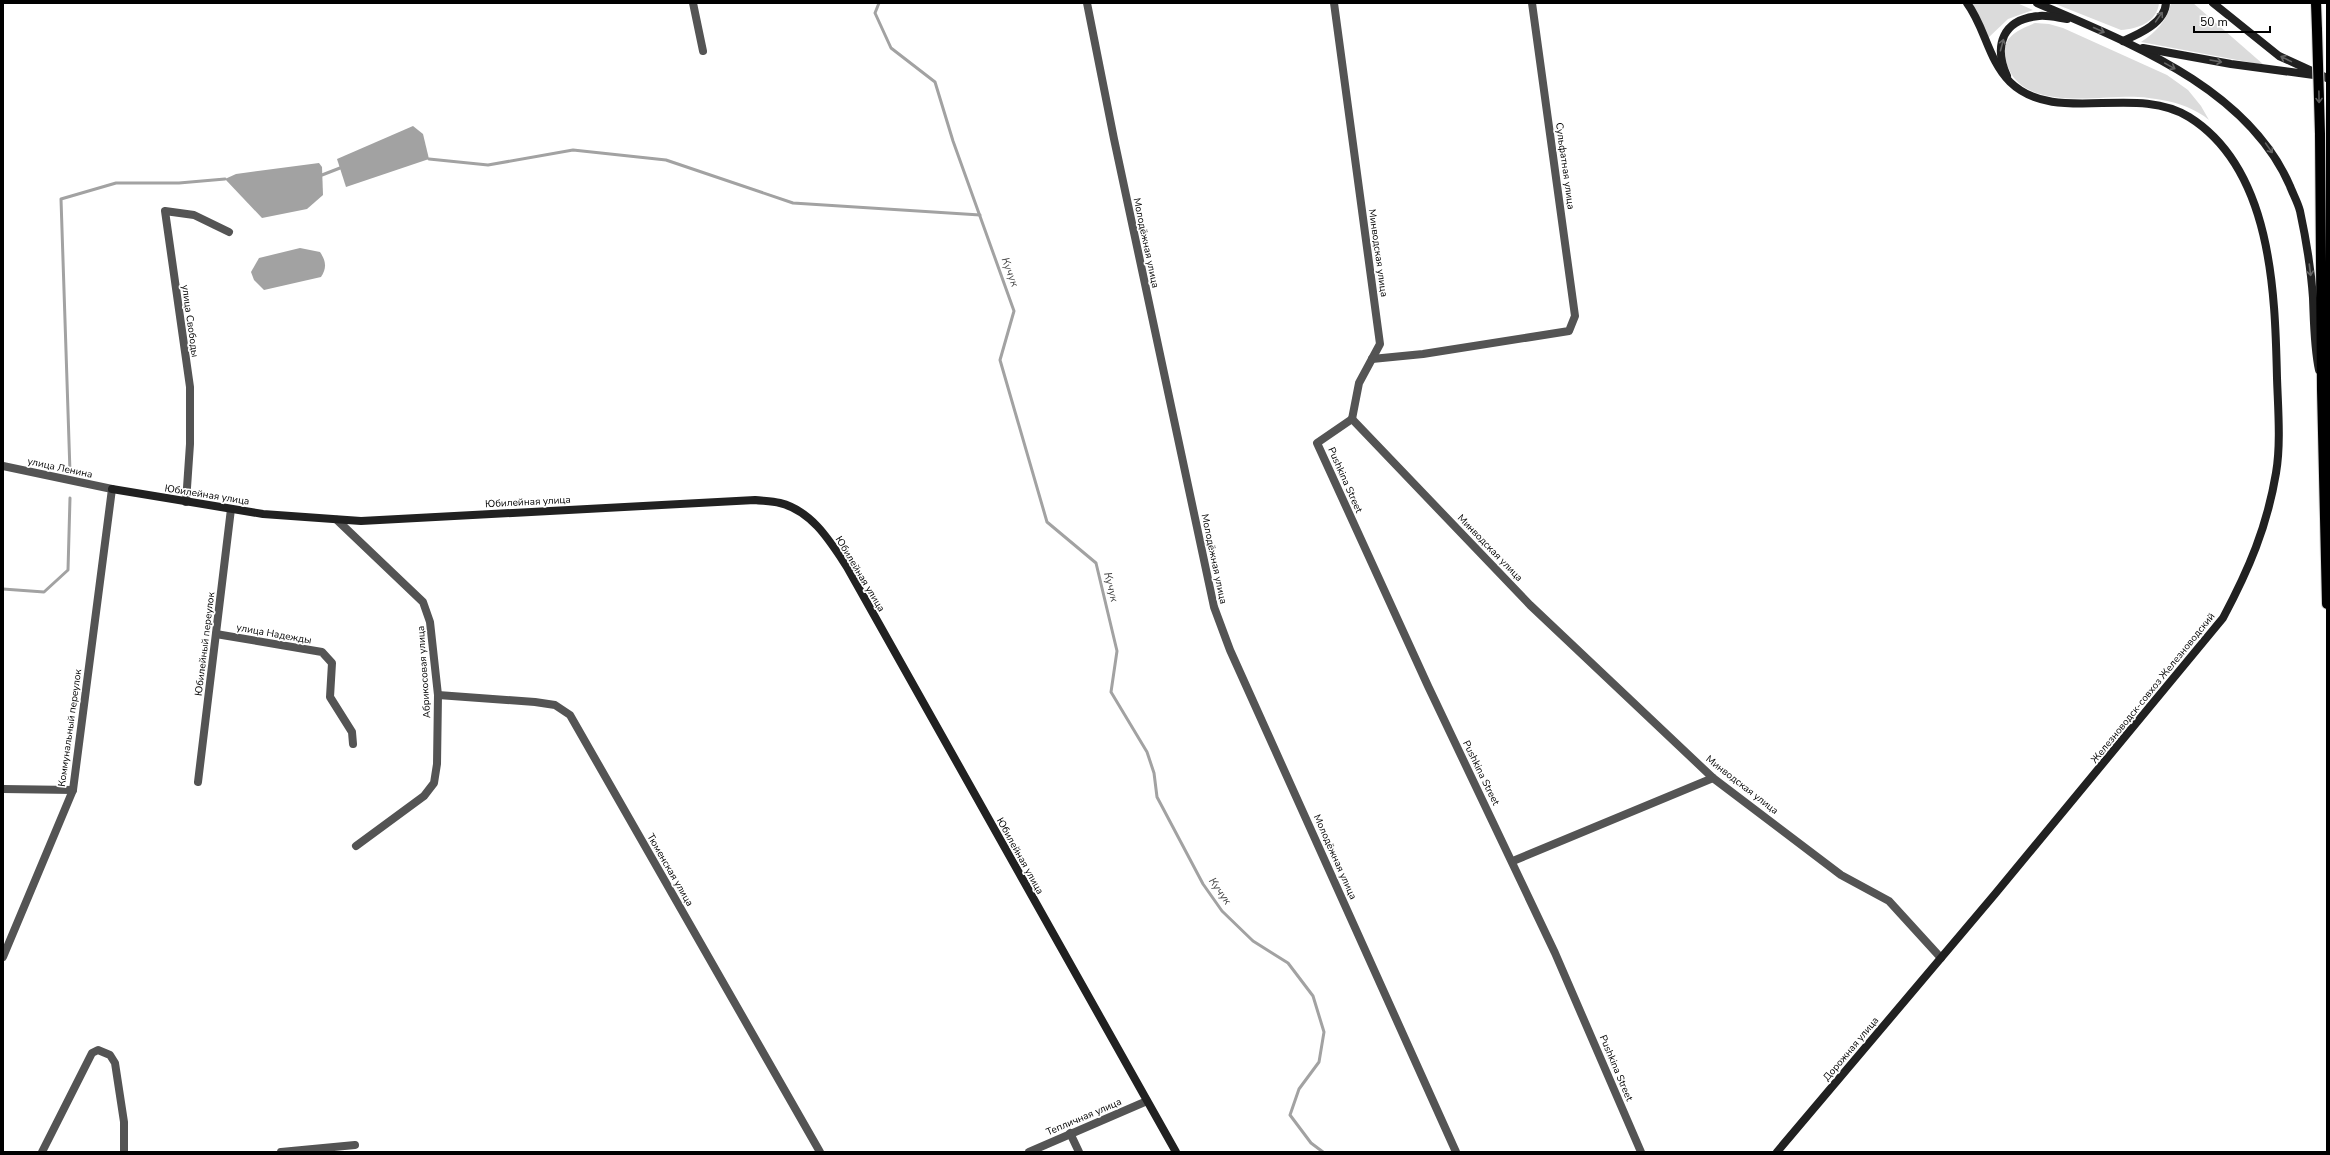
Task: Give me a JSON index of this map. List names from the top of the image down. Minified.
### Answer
{"streets":{"street":["Сульфатная улица","Молодёжная улица","Минводская улица","улица Свободы","улица Ленина","Pushkina Street","Юбилейная улица","улица Надежды","Юбилейный переулок","Абрикосовая улица","Железноводск-совхоз Железноводский","Коммунальный переулок","Тюменская улица","Дорожная улица","Тепличная улица"]},"crossings":[["Сульфатная улица","Минводская улица"],["Минводская улица","Pushkina Street"],["Минводская улица","Железноводск-совхоз Железноводский"],["Минводская улица","Дорожная улица"],["улица Свободы","Юбилейная улица"],["улица Ленина","Юбилейная улица"],["улица Ленина","Коммунальный переулок"],["Юбилейная улица","Юбилейный переулок"],["Юбилейная улица","Абрикосовая улица"],["Юбилейная улица","Коммунальный переулок"],["Юбилейная улица","Тепличная улица"],["улица Надежды","Юбилейный переулок"],["Абрикосовая улица","Тюменская улица"],["Железноводск-совхоз Железноводский","Дорожная улица"]],"water":["Кучук"],"scale_bar":"50 m"}
